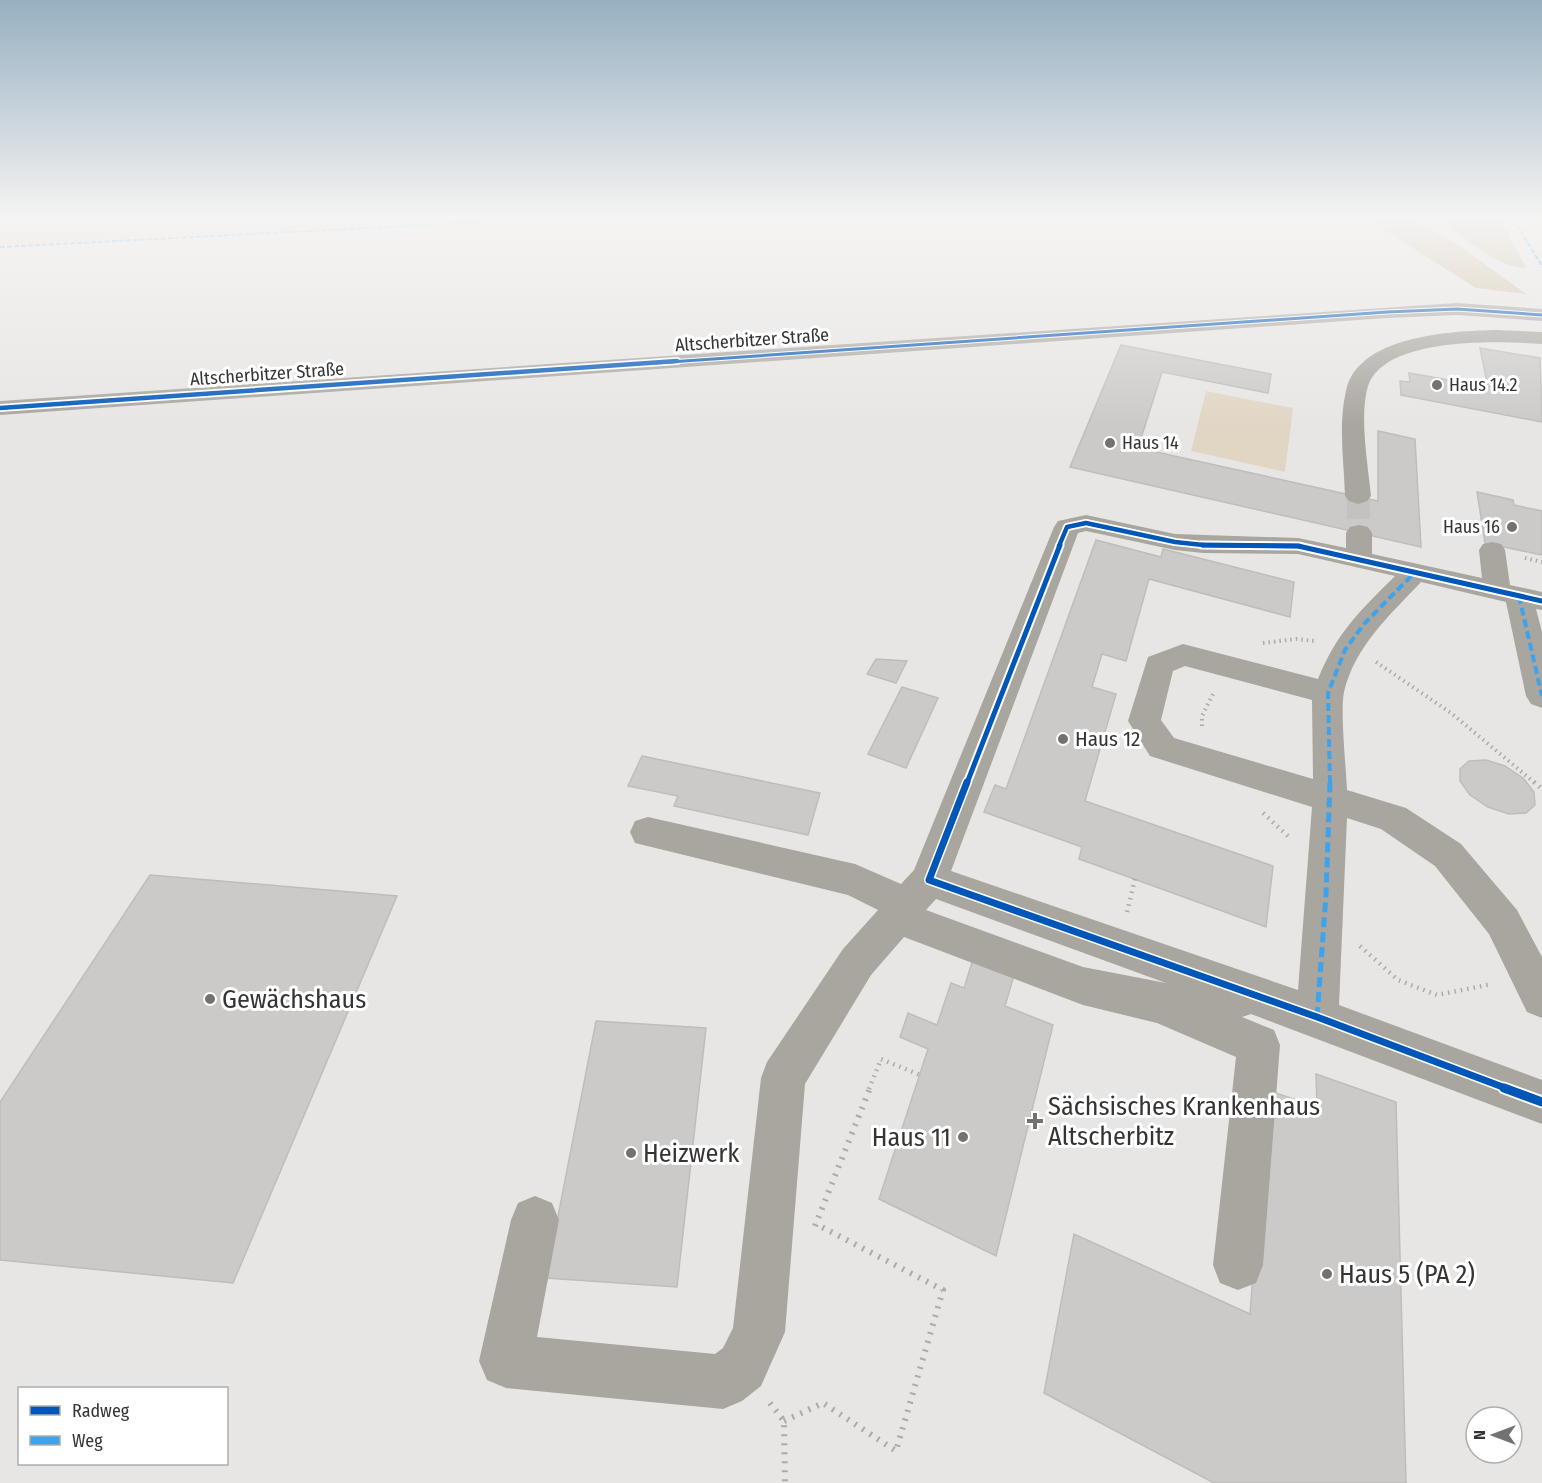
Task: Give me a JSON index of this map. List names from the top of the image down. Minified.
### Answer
{"streets":{"street":["Altscherbitzer Straße"]},"places":{"other":["Haus 14.2","Haus 14","Haus 16","Haus 12","Gewächshaus","Haus 11","Heizwerk","Haus 5 (PA 2)"],"health":["Sächsisches Krankenhaus Altscherbitz"]},"legend":["Radweg","Weg"],"north":"left"}
